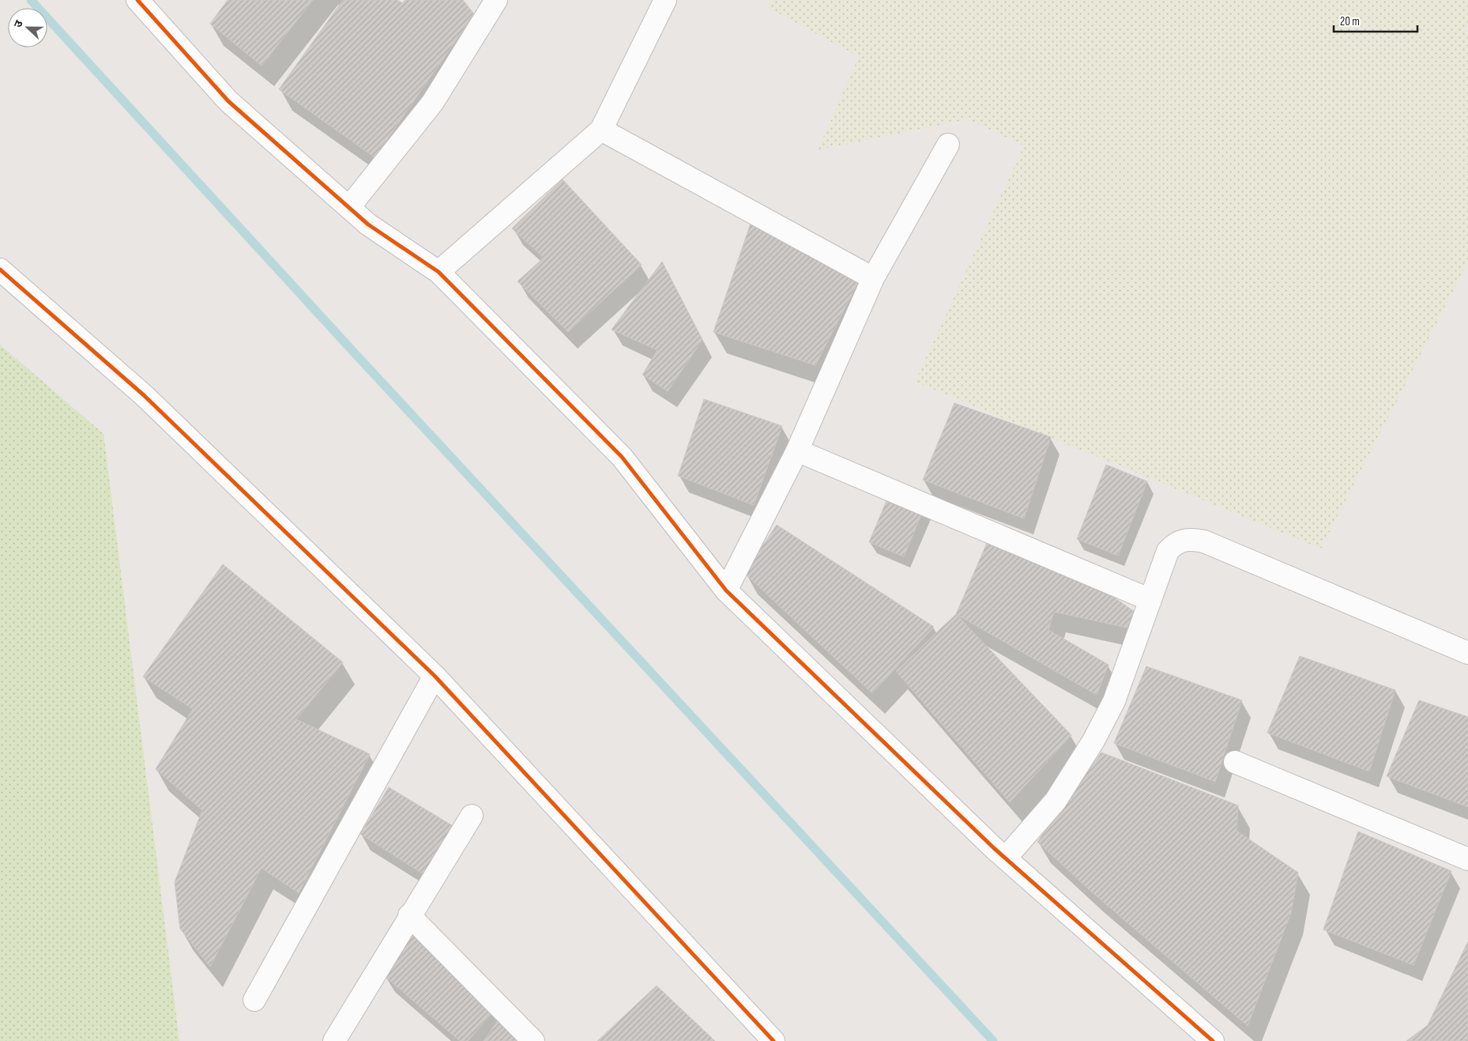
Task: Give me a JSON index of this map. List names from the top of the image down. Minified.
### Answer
{"scale_bar":"20 m","north":"left"}
